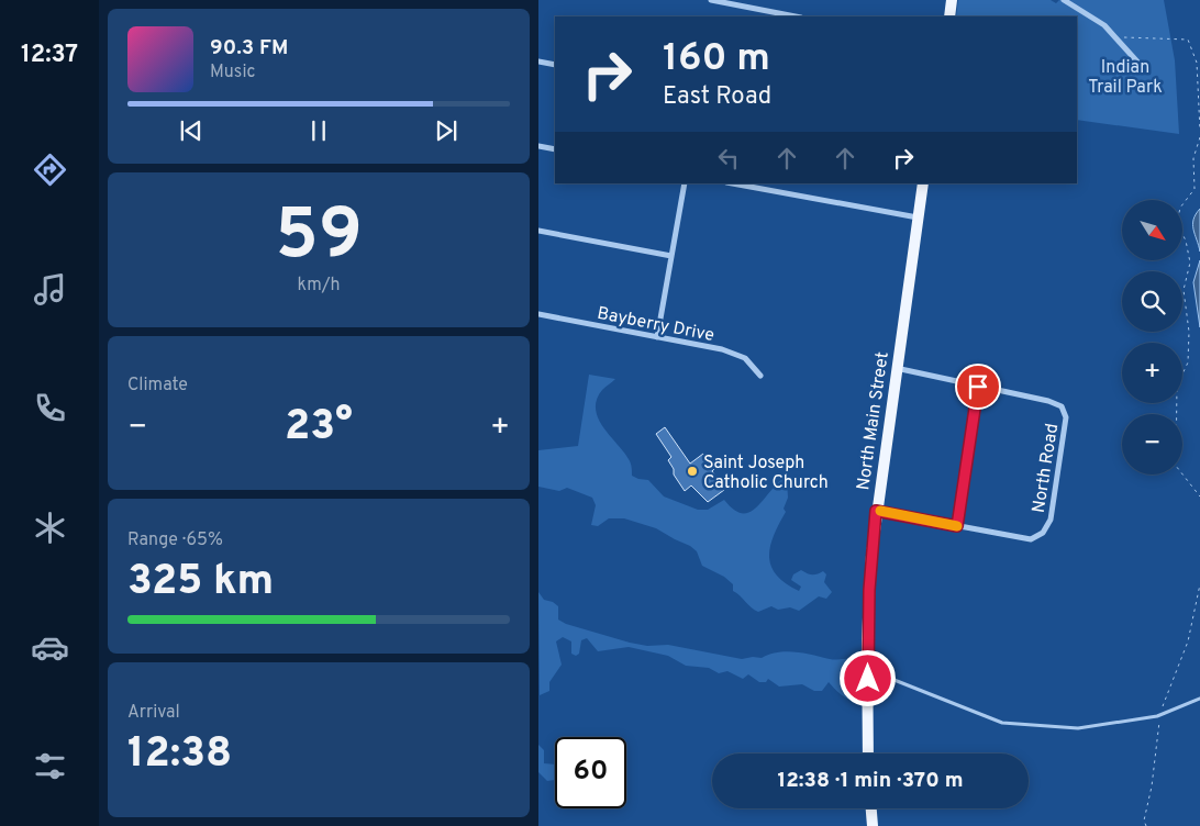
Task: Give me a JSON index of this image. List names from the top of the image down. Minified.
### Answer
{"streets":{"main road":["North Main Street"],"street":["Bayberry Drive","North Road"]},"parks":["Indian Trail Park"],"places":["Saint Joseph Catholic Church"],"north":"bottom right","page":{"tabs":"12:37","turn":["160 m","East Road"],"song":["90.3 FM","Music"],"tile":[["59","km/h"],"Climate",["Range · 65%","325 km"],["Arrival","12:38"]],"map_buttons":["+","−"],"heat":["−","23°","+"],"limit":"60","trip":"12:38 · 1 min · 370 m"}}
